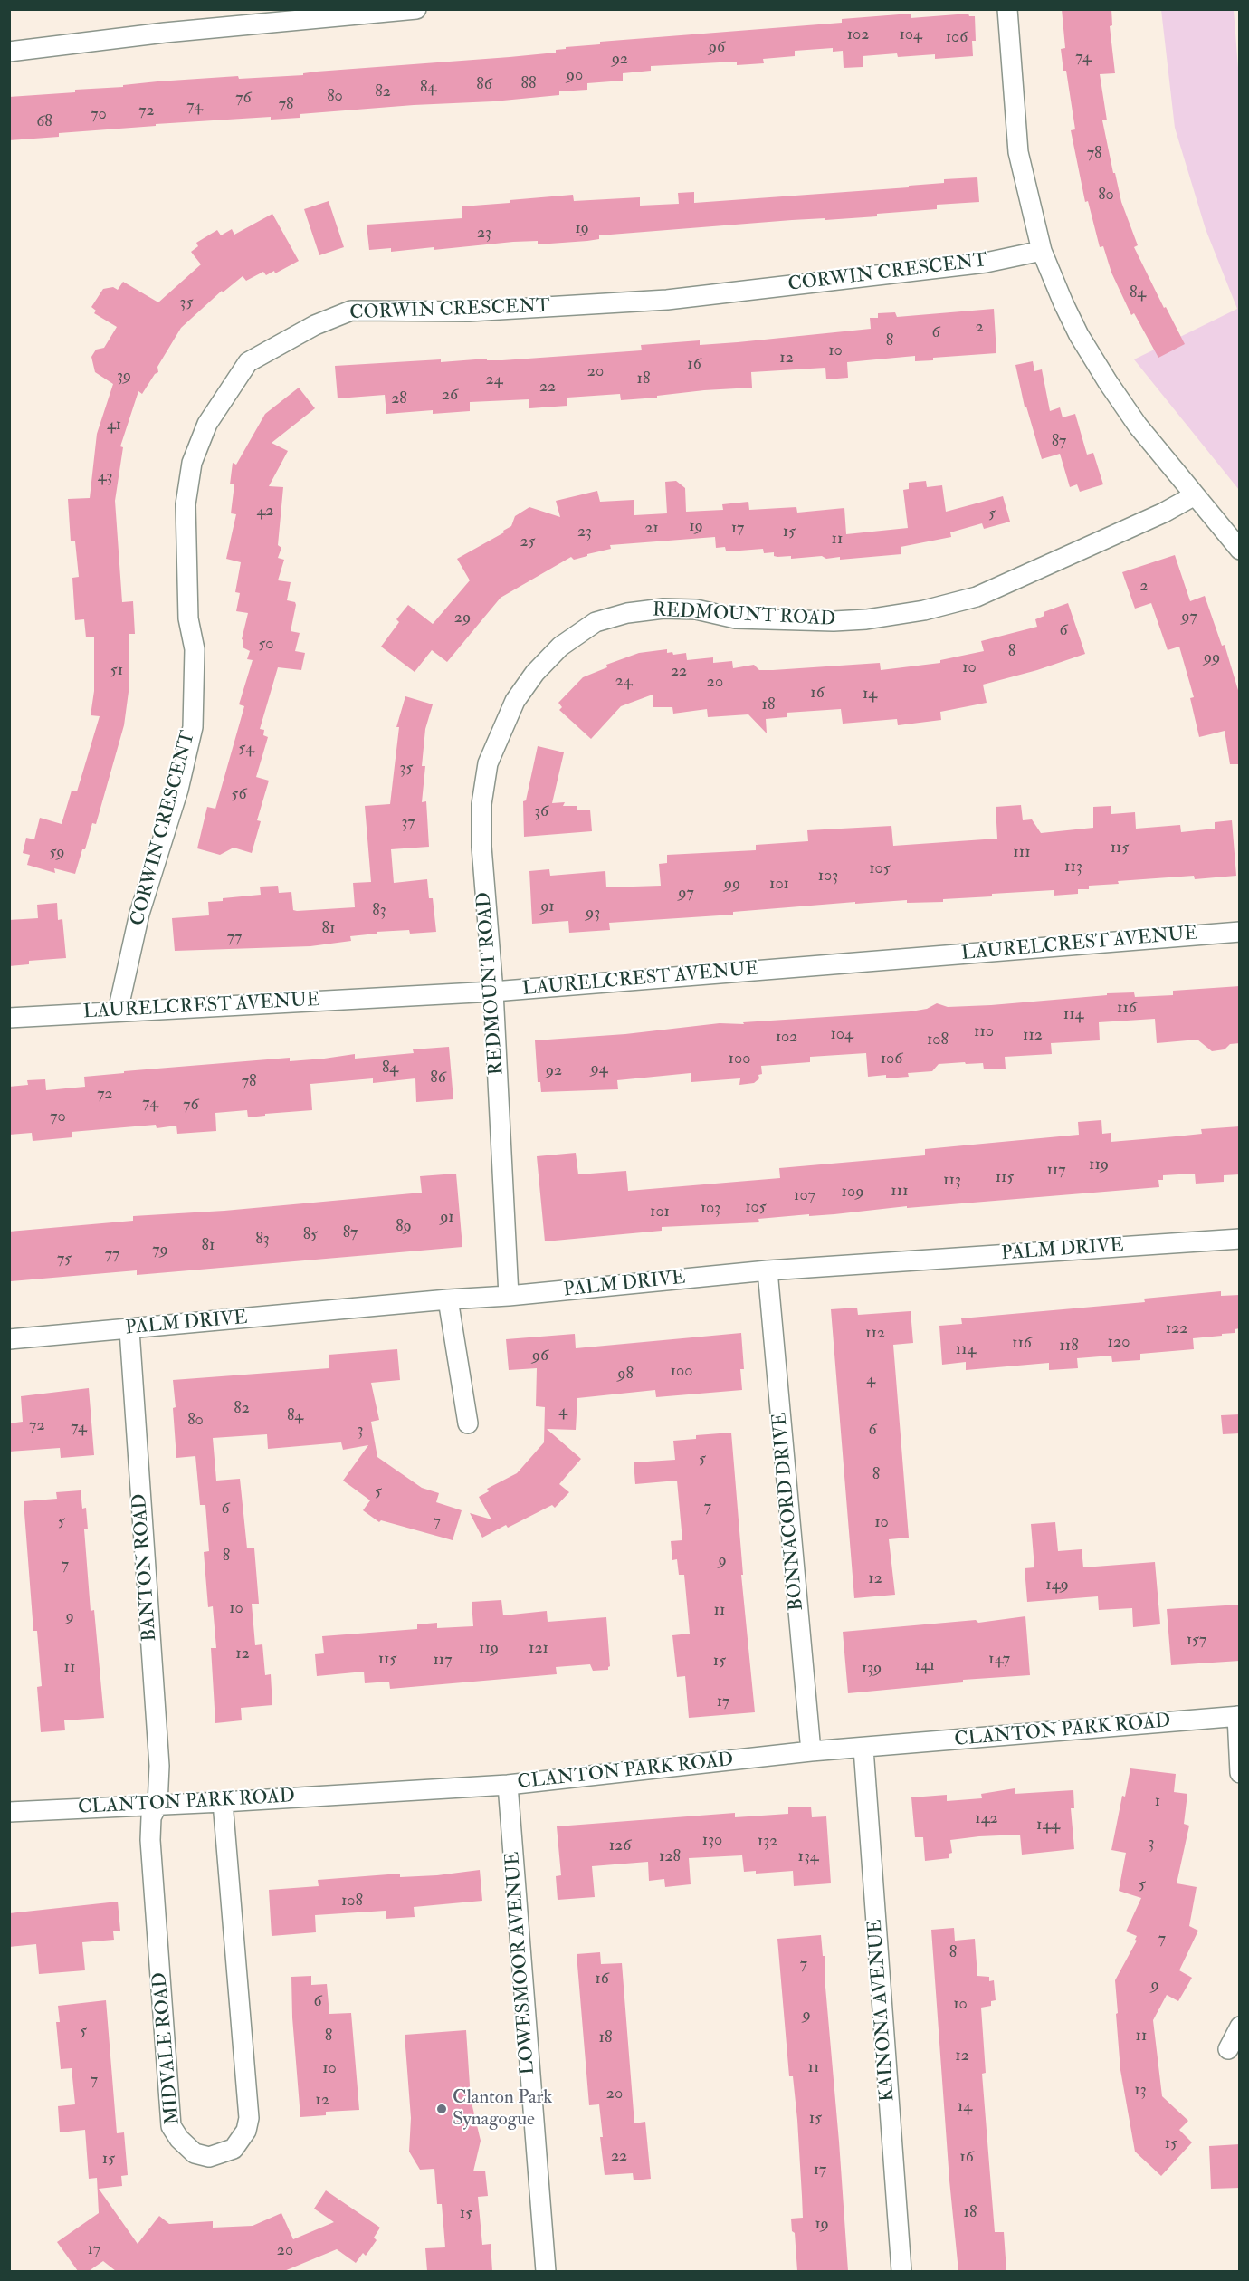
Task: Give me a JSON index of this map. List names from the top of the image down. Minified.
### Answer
{"streets":{"street":["CORWIN CRESCENT","REDMOUNT ROAD","LAURELCREST AVENUE","PALM DRIVE","BONNACORD DRIVE","BANTON ROAD","CLANTON PARK ROAD","LOWESMOOR AVENUE","KAINONA AVENUE","MIDVALE ROAD"]},"crossings":[["CORWIN CRESCENT","LAURELCREST AVENUE"],["REDMOUNT ROAD","LAURELCREST AVENUE"],["REDMOUNT ROAD","PALM DRIVE"],["PALM DRIVE","BONNACORD DRIVE"],["PALM DRIVE","BANTON ROAD"],["BONNACORD DRIVE","CLANTON PARK ROAD"],["BANTON ROAD","CLANTON PARK ROAD"],["BANTON ROAD","MIDVALE ROAD"],["CLANTON PARK ROAD","LOWESMOOR AVENUE"],["CLANTON PARK ROAD","KAINONA AVENUE"],["CLANTON PARK ROAD","MIDVALE ROAD"]],"places":["Clanton Park Synagogue"],"house_numbers":["102","104","106","96","74","92","90","88","86","84","82","80","76","78","74","72","70","68","78","80","19","23","84","35","2","6","8","10","12","16","20","39","18","24","22","26","28","41","87","43","42","5","19","21","17","23","15","11","25","2","97","29","6","50","8","99","10","51","22","24","20","16","14","18","54","35","56","36","37","115","59","111","113","105","103","99","101","97","91","83","93","81","77","116","114","110","104","112","102","108","100","106","84","94","92","86","78","72","74","76","70","119","117","115","113","111","109","107","105","103","101","91","89","87","85","83","81","79","77","75","122","112","120","116","118","114","96","100","98","4","82","4","84","80","72","74","3","6","5","8","5","7","6","5","7","10","8","9","7","12","149","10","11","9","157","119","121","12","115","147","117","15","141","11","139","17","1","142","144","130","132","3","126","128","134","5","108","7","8","7","16","9","6","10","9","5","8","11","18","12","11","10","7","13","20","12","14","15","15","22","16","15","17","18","15","19","17","20"]}
